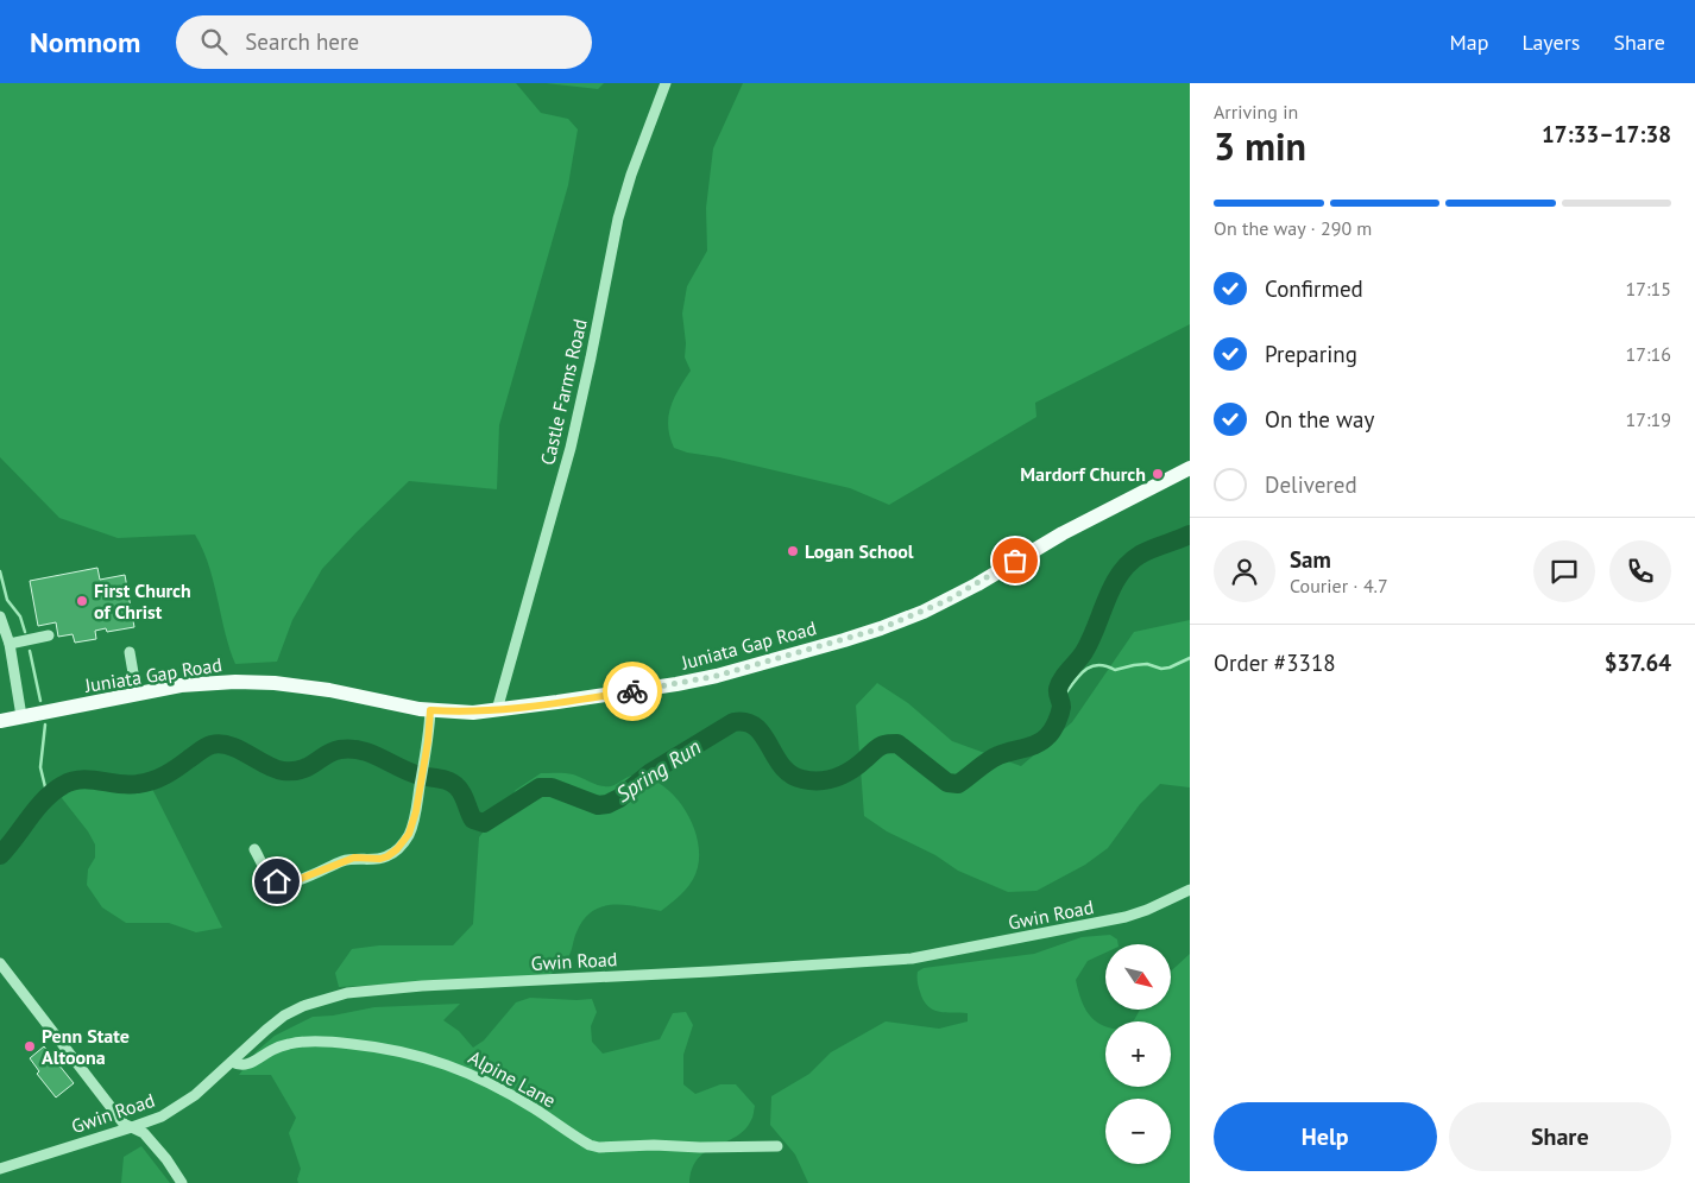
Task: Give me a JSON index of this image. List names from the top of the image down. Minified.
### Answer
{"streets":{"main road":["Juniata Gap Road"],"street":["Castle Farms Road","Gwin Road","Alpine Lane"]},"crossings":[["Castle Farms Road","Juniata Gap Road"],["Gwin Road","Alpine Lane"]],"water":["Spring Run"],"places":["Mardorf Church","Logan School","First Church of Christ","Penn State Altoona"],"north":"bottom right","page":{"header":"Nomnom","search":"Search here","nav":["Map","Layers","Share"],"heading":["3 min","Arriving in","17:33–17:38"],"panel":["Sam","Courier · 4.7","Order #3318","$37.64"],"bar":"On the way · 290 m","list":[["Confirmed","17:15"],["Preparing","17:16"],["On the way","17:19"],"Delivered"],"map_buttons":["+","−"],"buttons":["Help","Share"]}}
